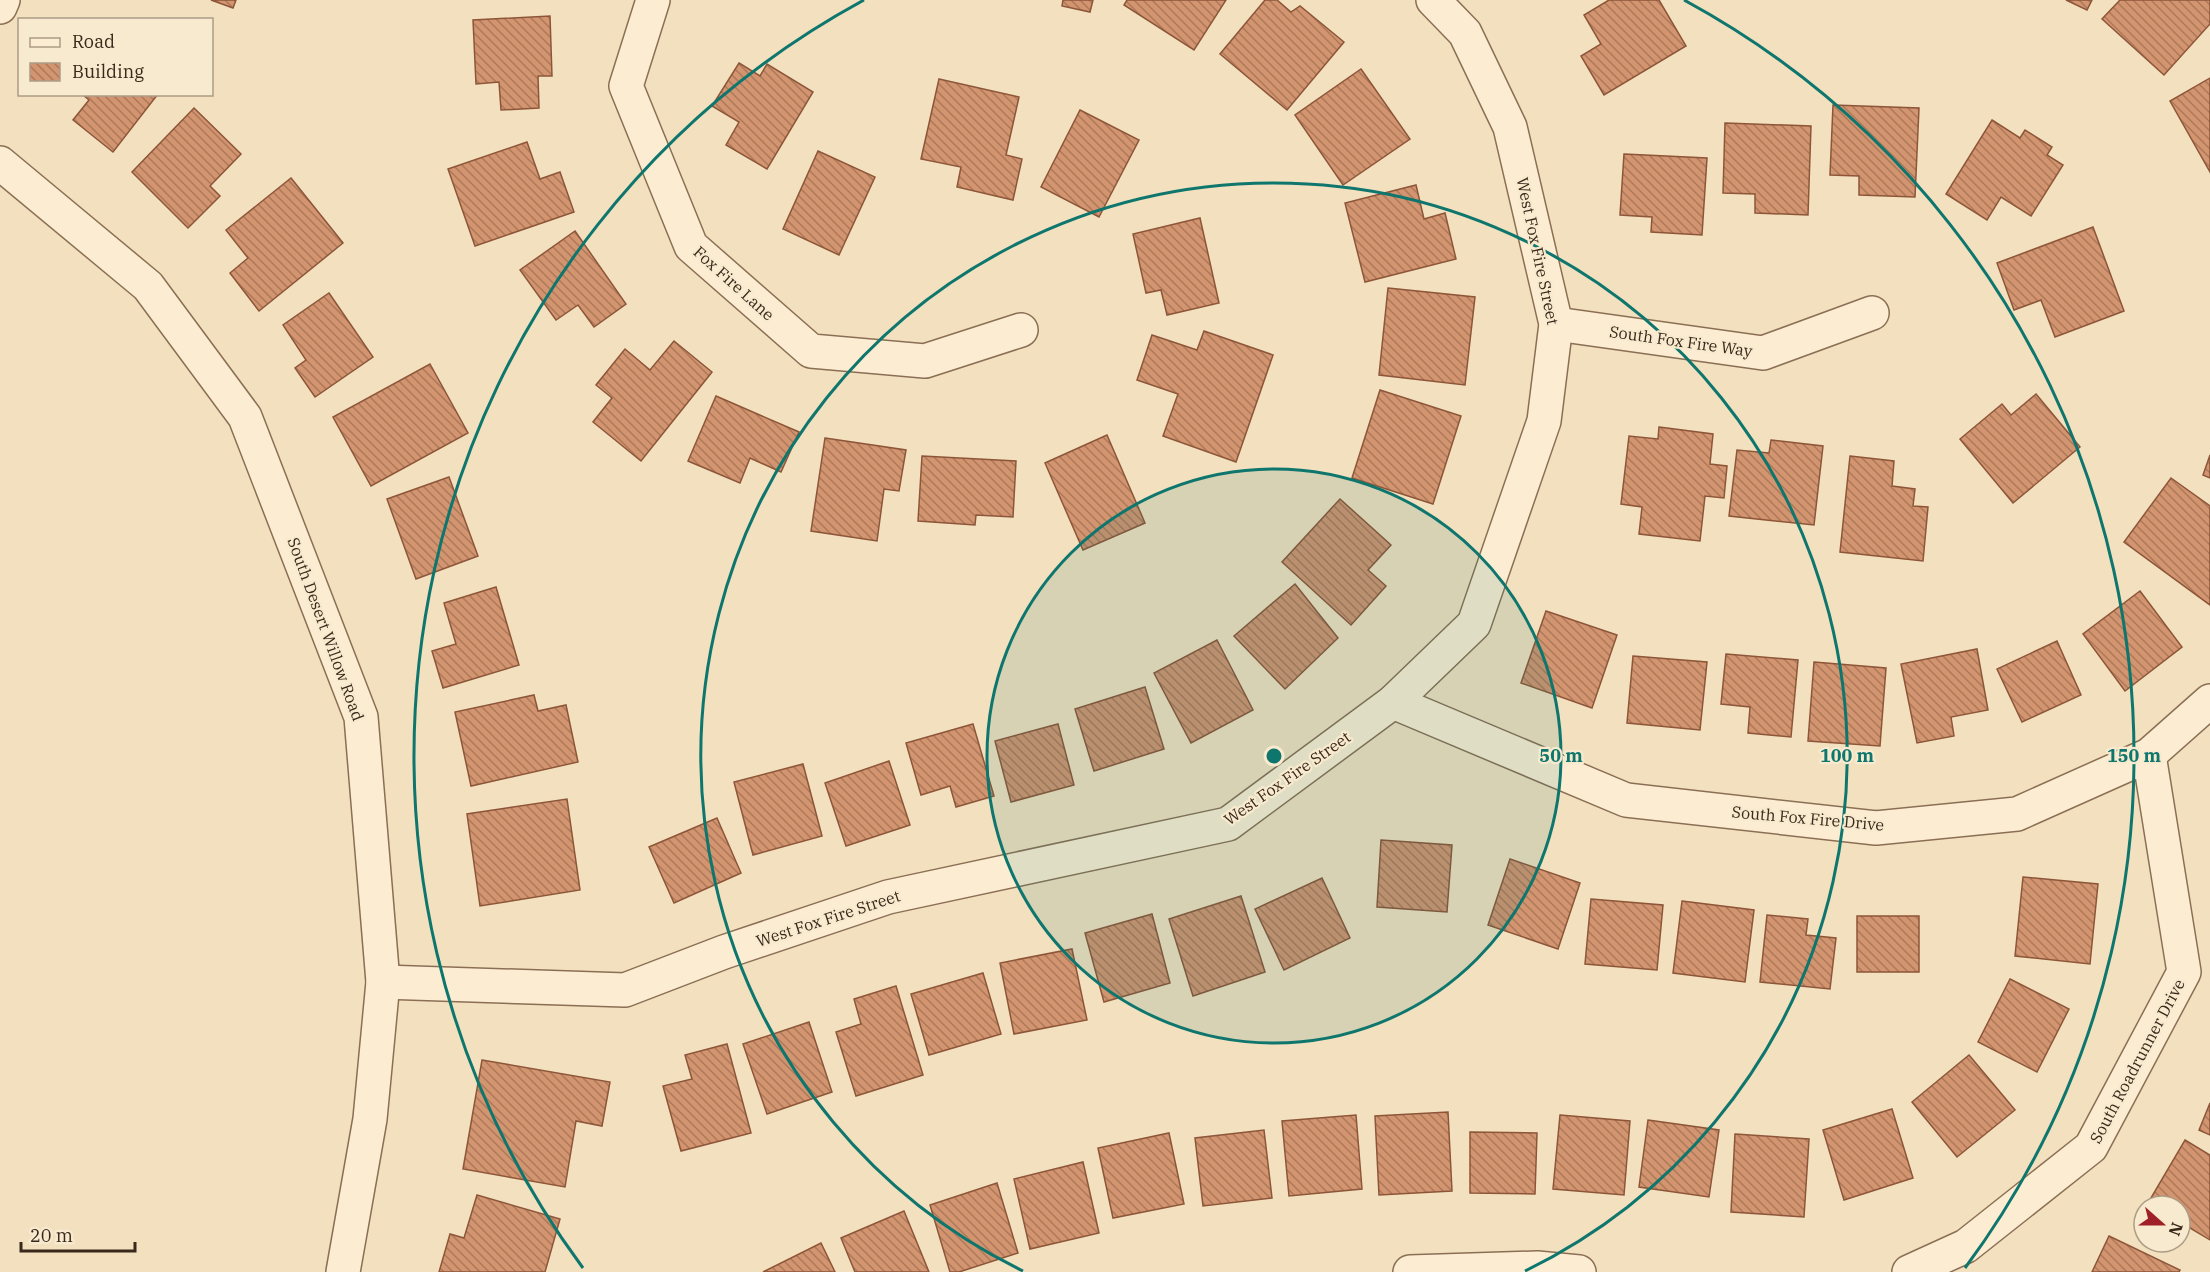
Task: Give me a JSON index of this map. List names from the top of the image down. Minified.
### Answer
{"streets":{"street":["West Fox Fire Street","Fox Fire Lane","South Fox Fire Way","South Desert Willow Road","South Fox Fire Drive","South Roadrunner Drive"]},"crossings":[["West Fox Fire Street","South Fox Fire Way"],["West Fox Fire Street","South Desert Willow Road"],["West Fox Fire Street","South Fox Fire Drive"],["South Fox Fire Drive","South Roadrunner Drive"]],"legend":["Road","Building"],"scale_bar":"20 m","north":"right","rings":["50 m","100 m","150 m"]}
